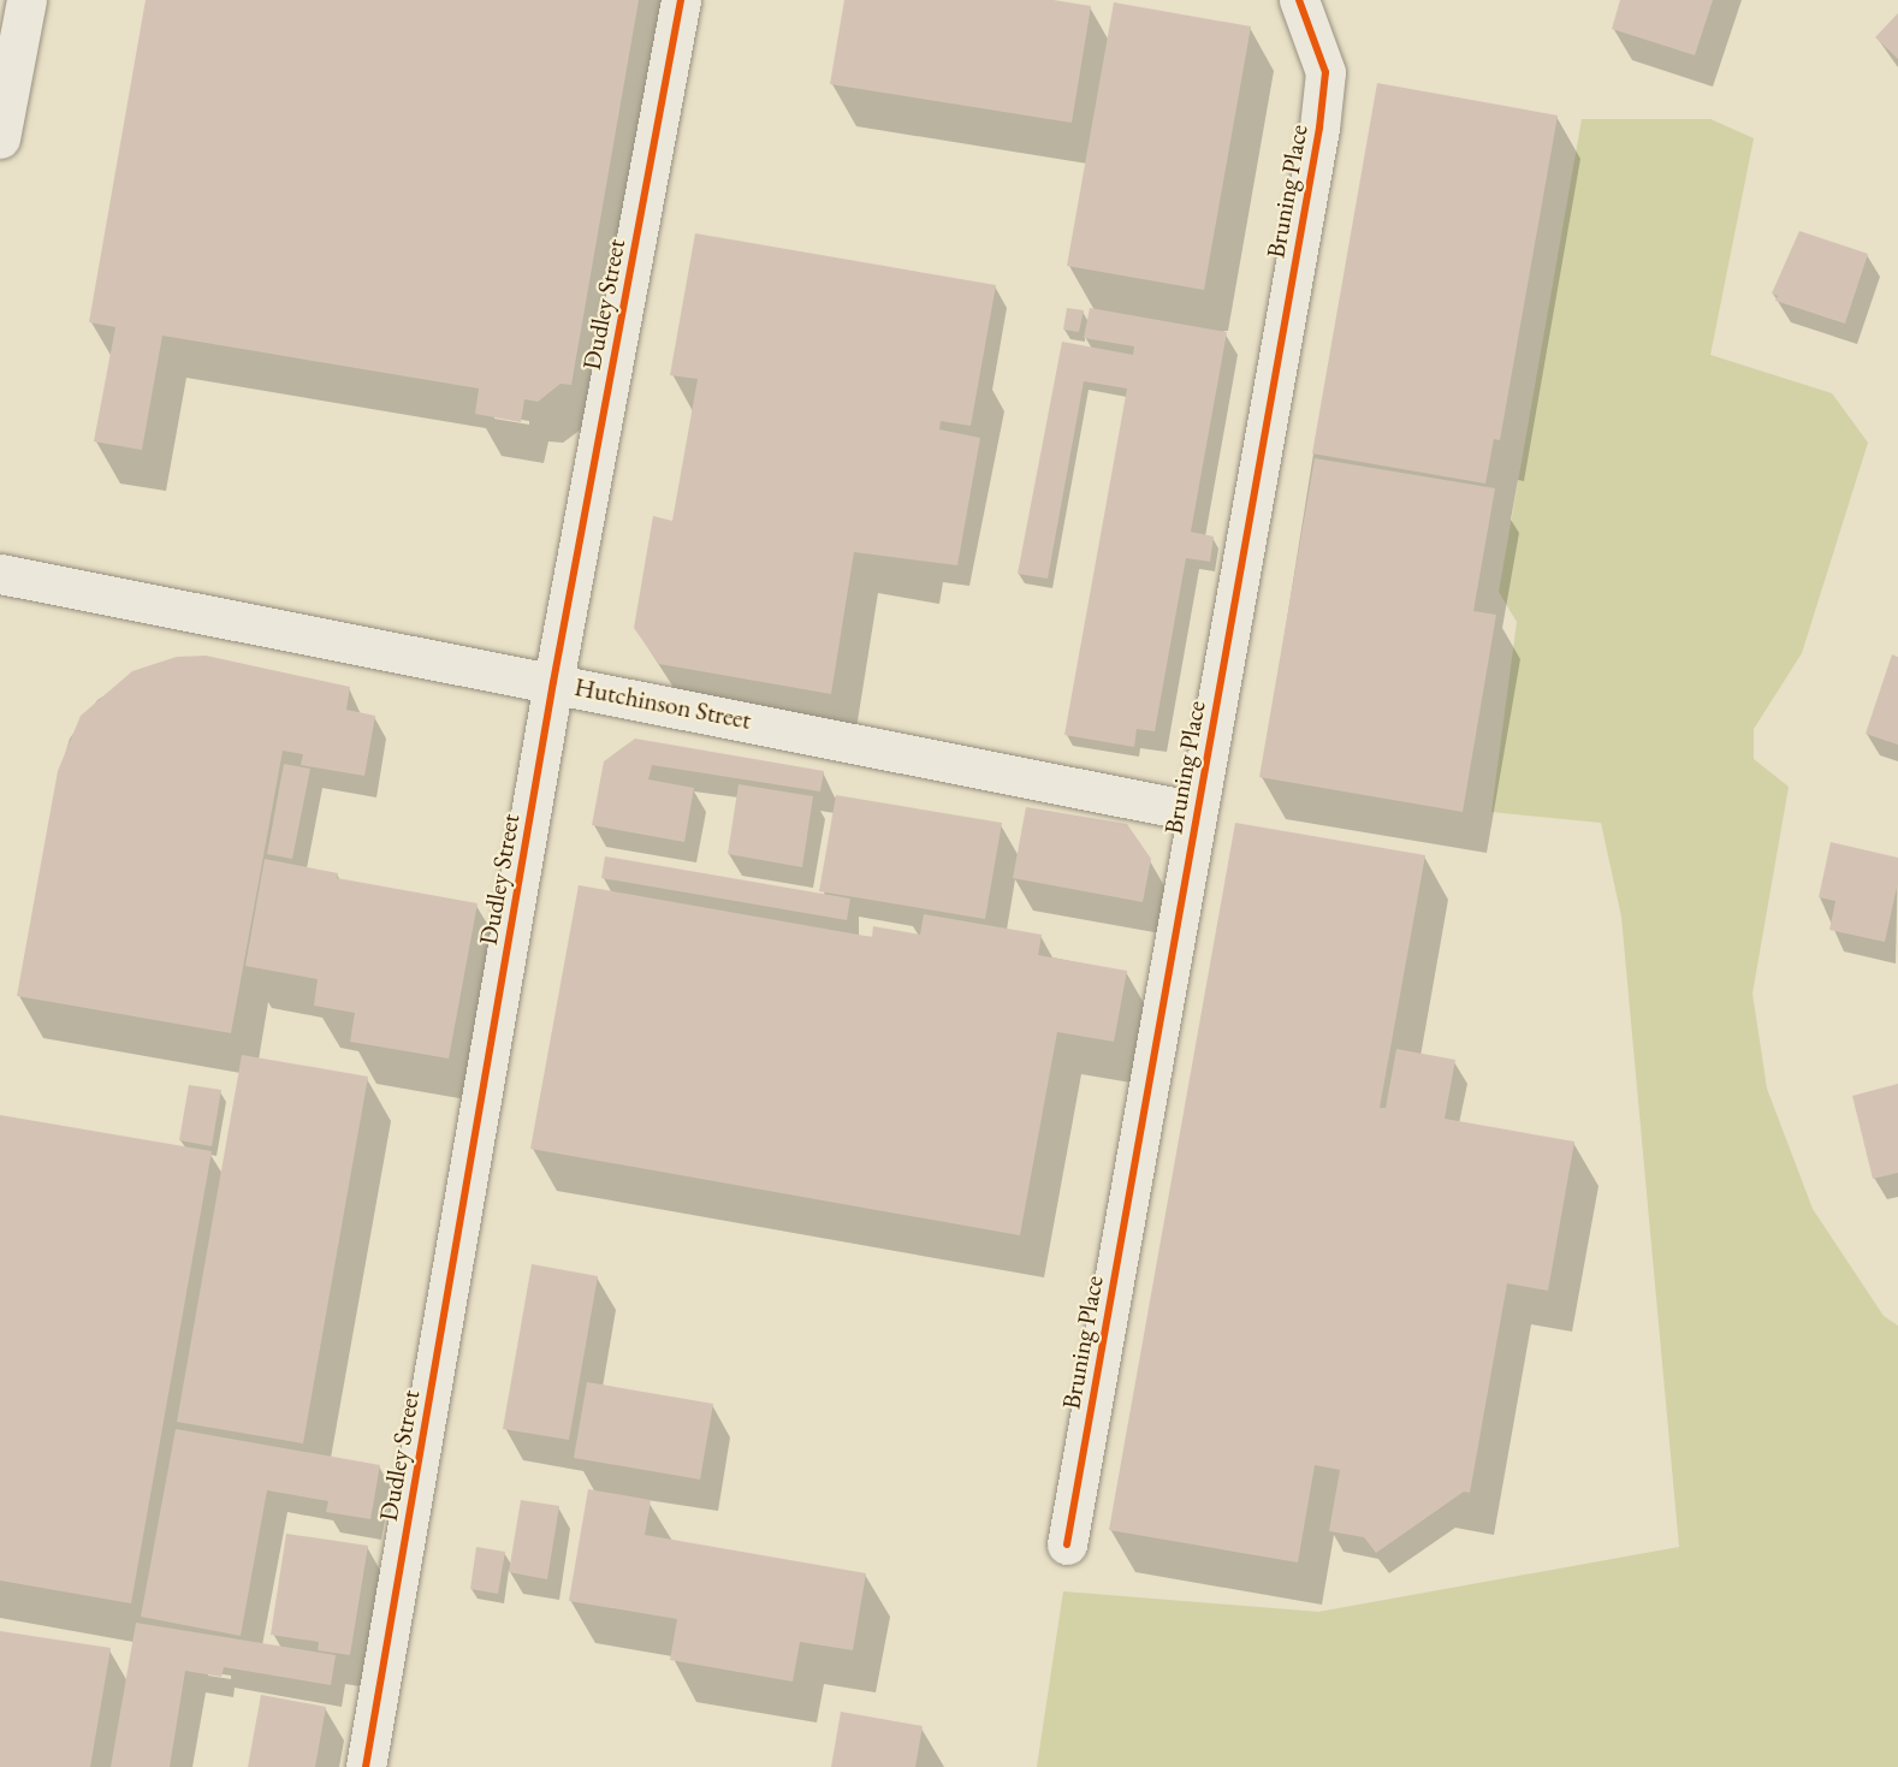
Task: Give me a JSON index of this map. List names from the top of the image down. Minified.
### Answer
{"streets":{"street":["Bruning Place","Dudley Street","Hutchinson Street"]},"crossings":[["Bruning Place","Hutchinson Street"],["Dudley Street","Hutchinson Street"]]}
